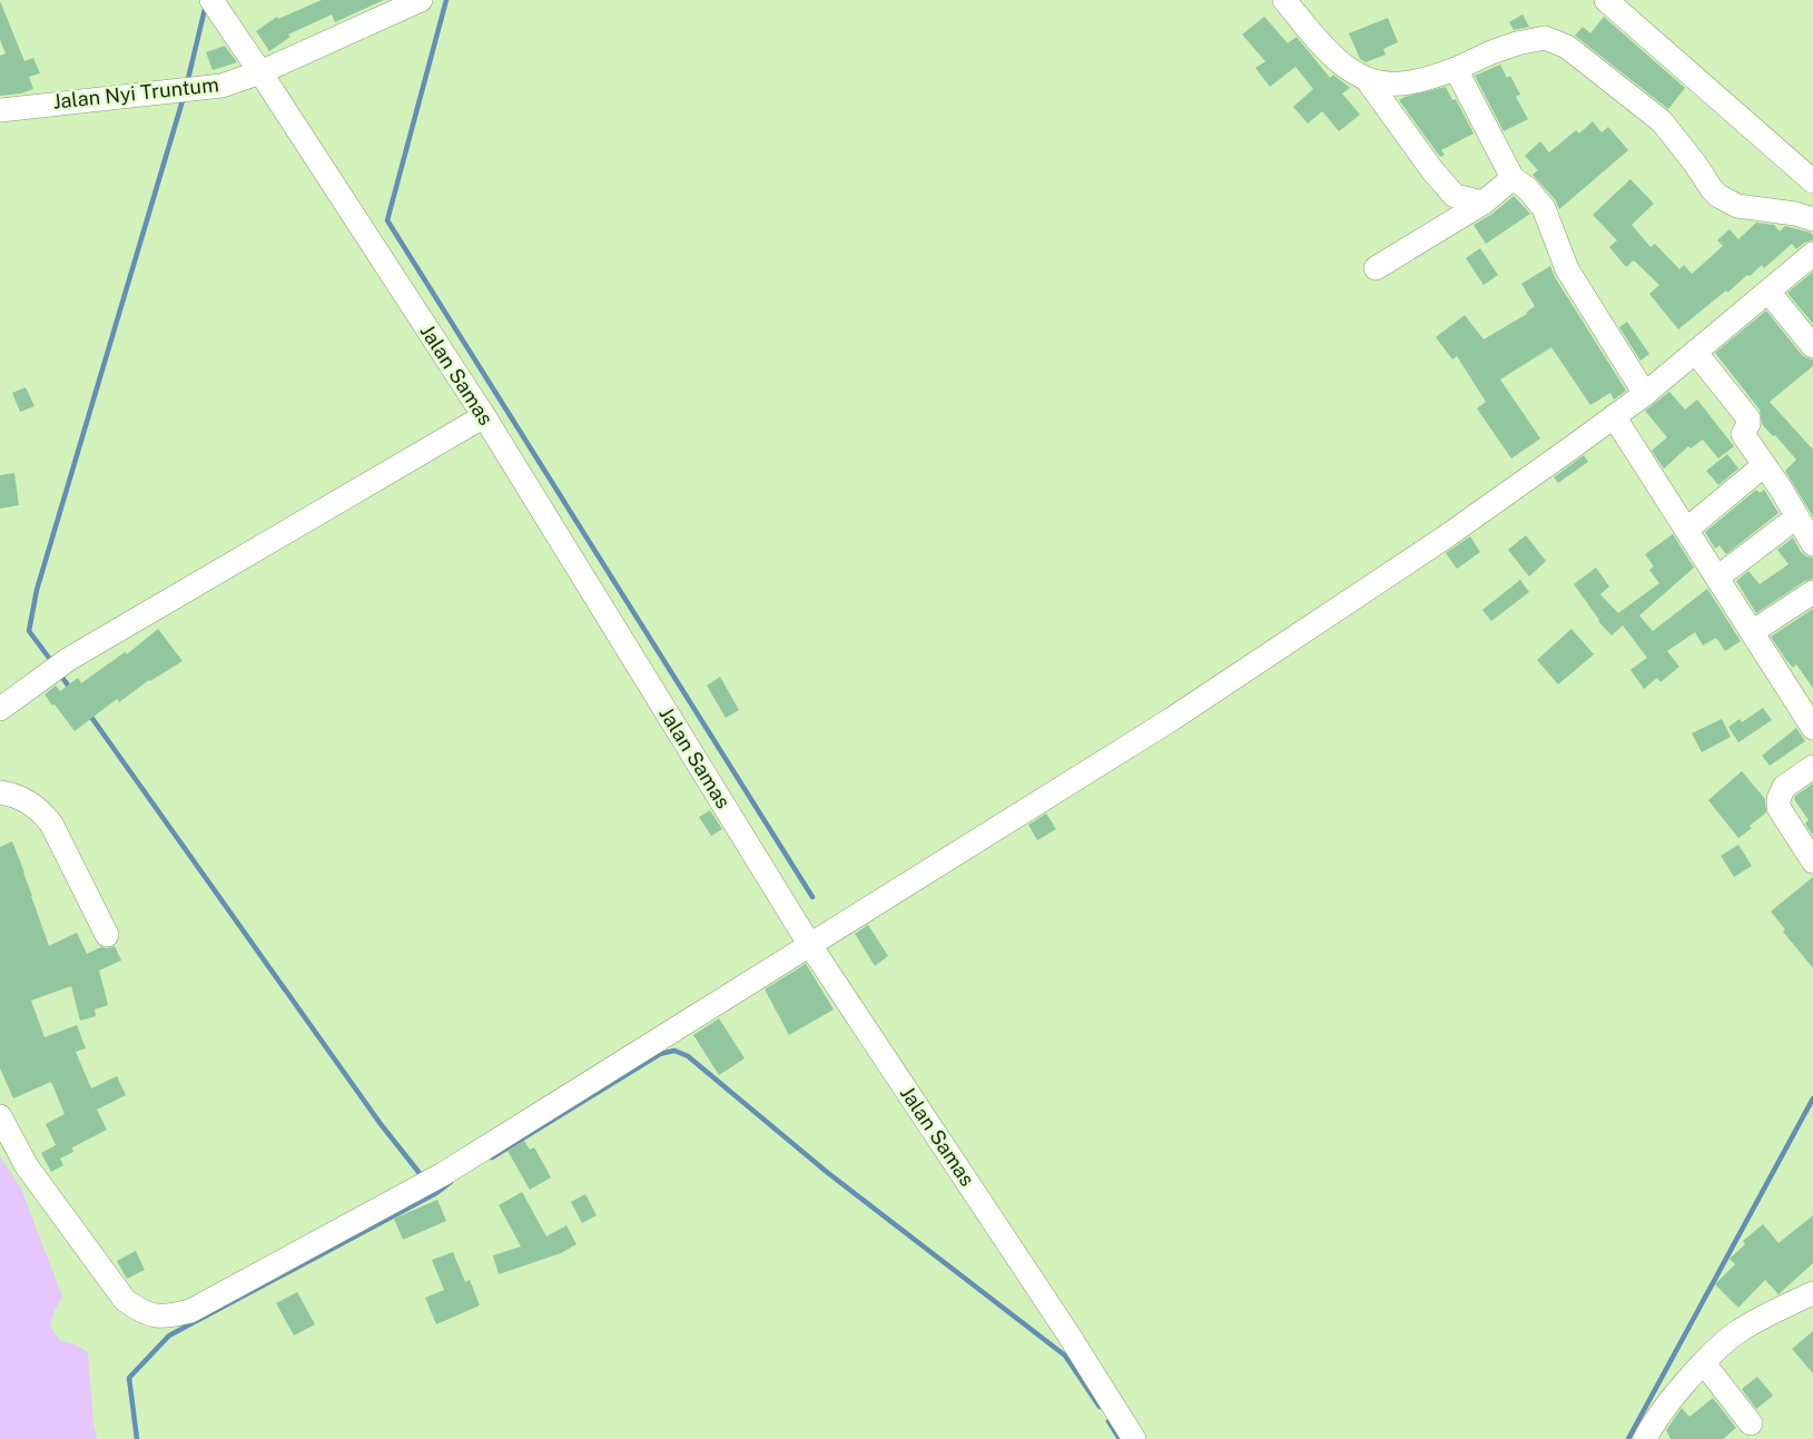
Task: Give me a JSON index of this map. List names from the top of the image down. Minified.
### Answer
{"streets":{"street":["Jalan Nyi Truntum","Jalan Samas"]},"crossings":[["Jalan Nyi Truntum","Jalan Samas"]]}
